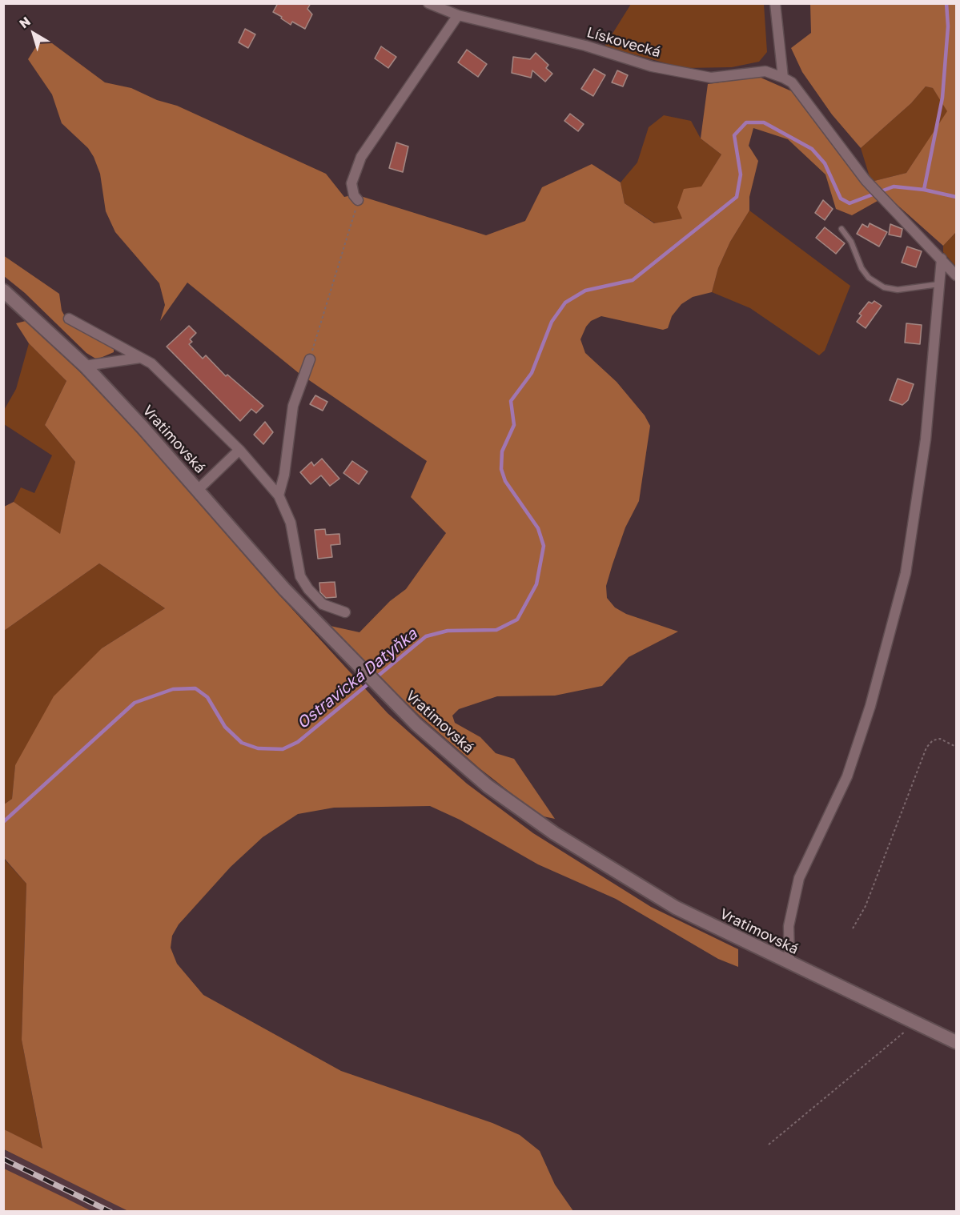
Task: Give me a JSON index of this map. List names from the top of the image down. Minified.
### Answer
{"streets":{"main road":["Vratimovská"],"street":["Lískovecká"]},"water":["Ostravická Datyňka"],"north":"top left"}
